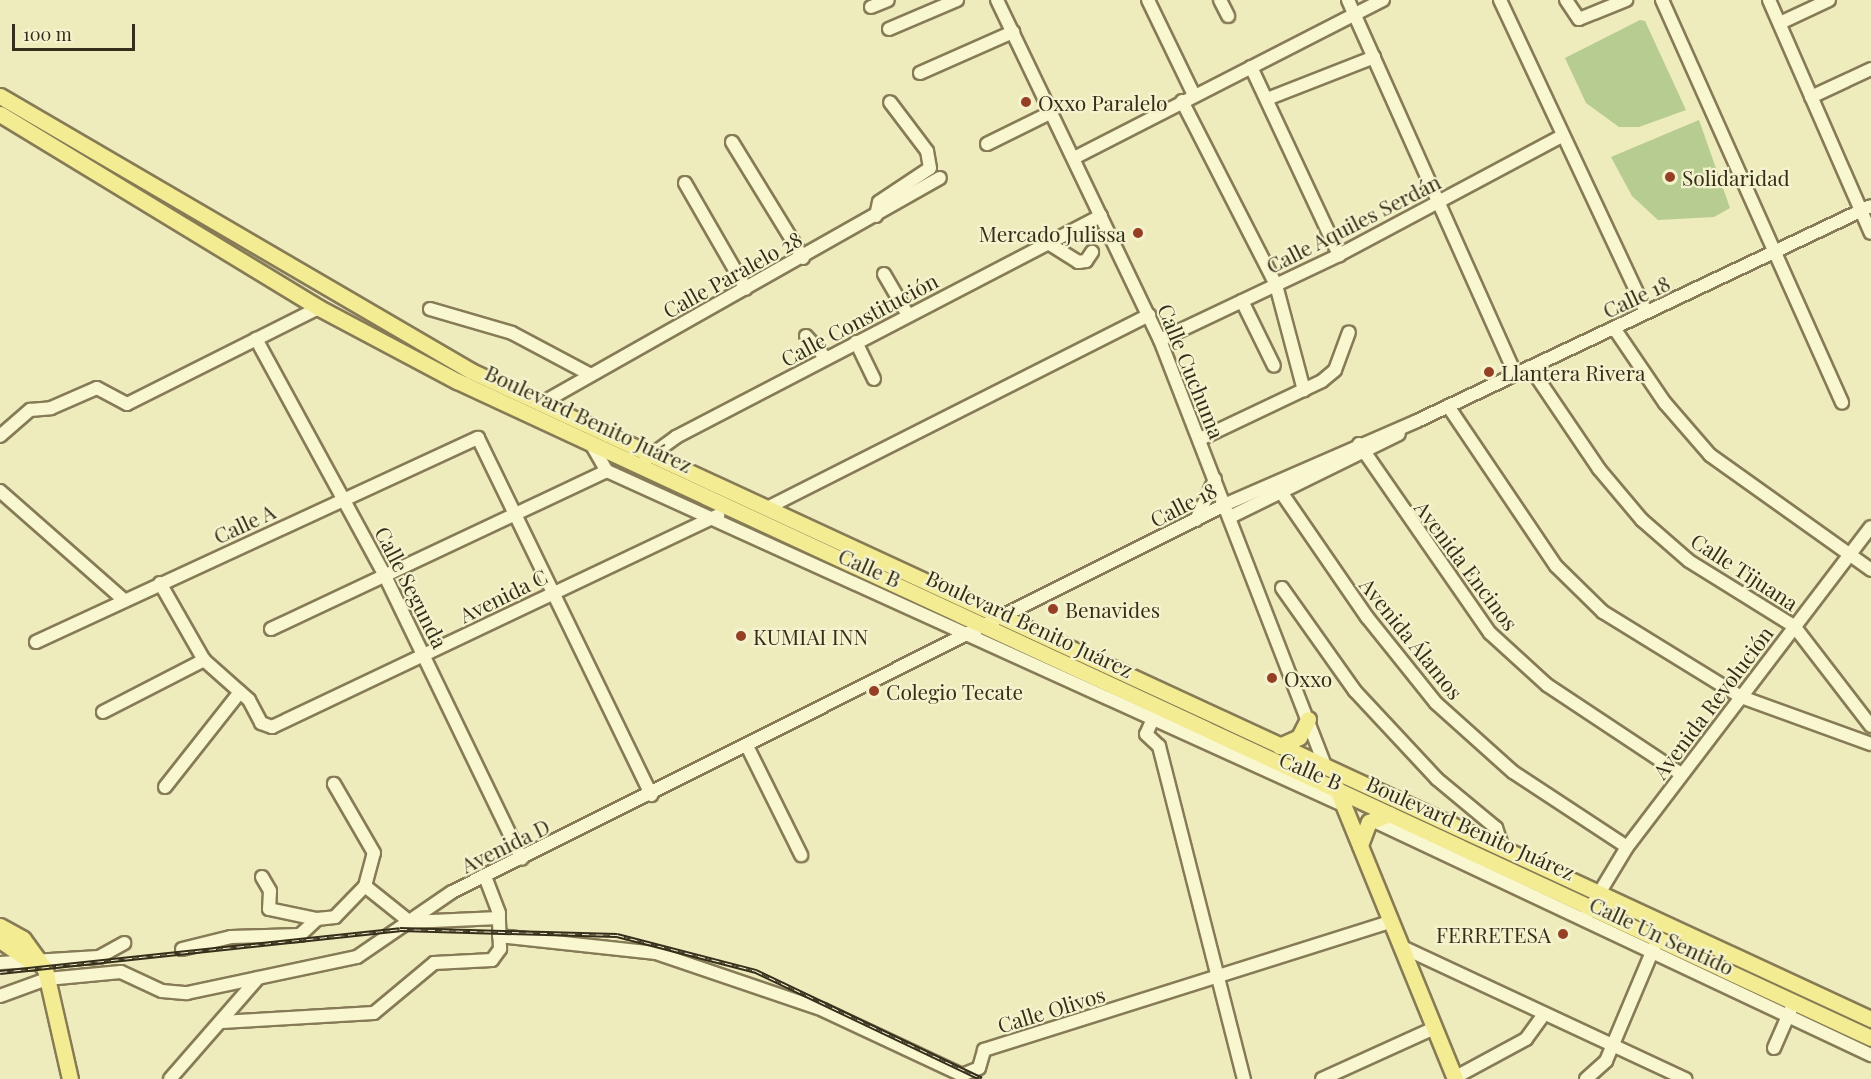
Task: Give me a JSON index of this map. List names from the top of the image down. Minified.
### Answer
{"streets":{"main road":["Boulevard Benito Juárez"],"street":["Calle Aquiles Serdán","Calle Paralelo 28","Calle 18","Calle Constitución","Calle Cuchuma","Calle A","Avenida Encinos","Calle B","Calle Tijuana","Calle Segunda","Avenida C","Avenida Álamos","Avenida Revolución","Avenida D","Calle Un Sentido","Calle Olivos"]},"crossings":[["Calle Aquiles Serdán","Calle Cuchuma"],["Calle Paralelo 28","Boulevard Benito Juárez"],["Calle 18","Calle Cuchuma"],["Calle 18","Boulevard Benito Juárez"],["Calle 18","Avenida Encinos"],["Calle 18","Calle B"],["Calle 18","Calle Tijuana"],["Calle 18","Avenida Álamos"],["Calle 18","Avenida D"],["Calle Constitución","Calle Cuchuma"],["Calle Constitución","Boulevard Benito Juárez"],["Calle Cuchuma","Boulevard Benito Juárez"],["Boulevard Benito Juárez","Calle B"],["Boulevard Benito Juárez","Avenida C"],["Boulevard Benito Juárez","Avenida Revolución"],["Boulevard Benito Juárez","Avenida D"],["Boulevard Benito Juárez","Calle Un Sentido"],["Calle A","Calle Segunda"],["Avenida Encinos","Avenida Revolución"],["Calle B","Avenida C"],["Calle B","Avenida D"],["Calle Tijuana","Avenida Revolución"],["Calle Segunda","Avenida C"],["Calle Segunda","Avenida D"],["Avenida Álamos","Avenida Revolución"],["Avenida Revolución","Calle Un Sentido"]],"places":["Oxxo Paralelo","Solidaridad","Mercado Julissa","Llantera Rivera","Benavides","KUMIAI INN","Oxxo","Colegio Tecate","FERRETESA"],"scale_bar":"100 m"}
